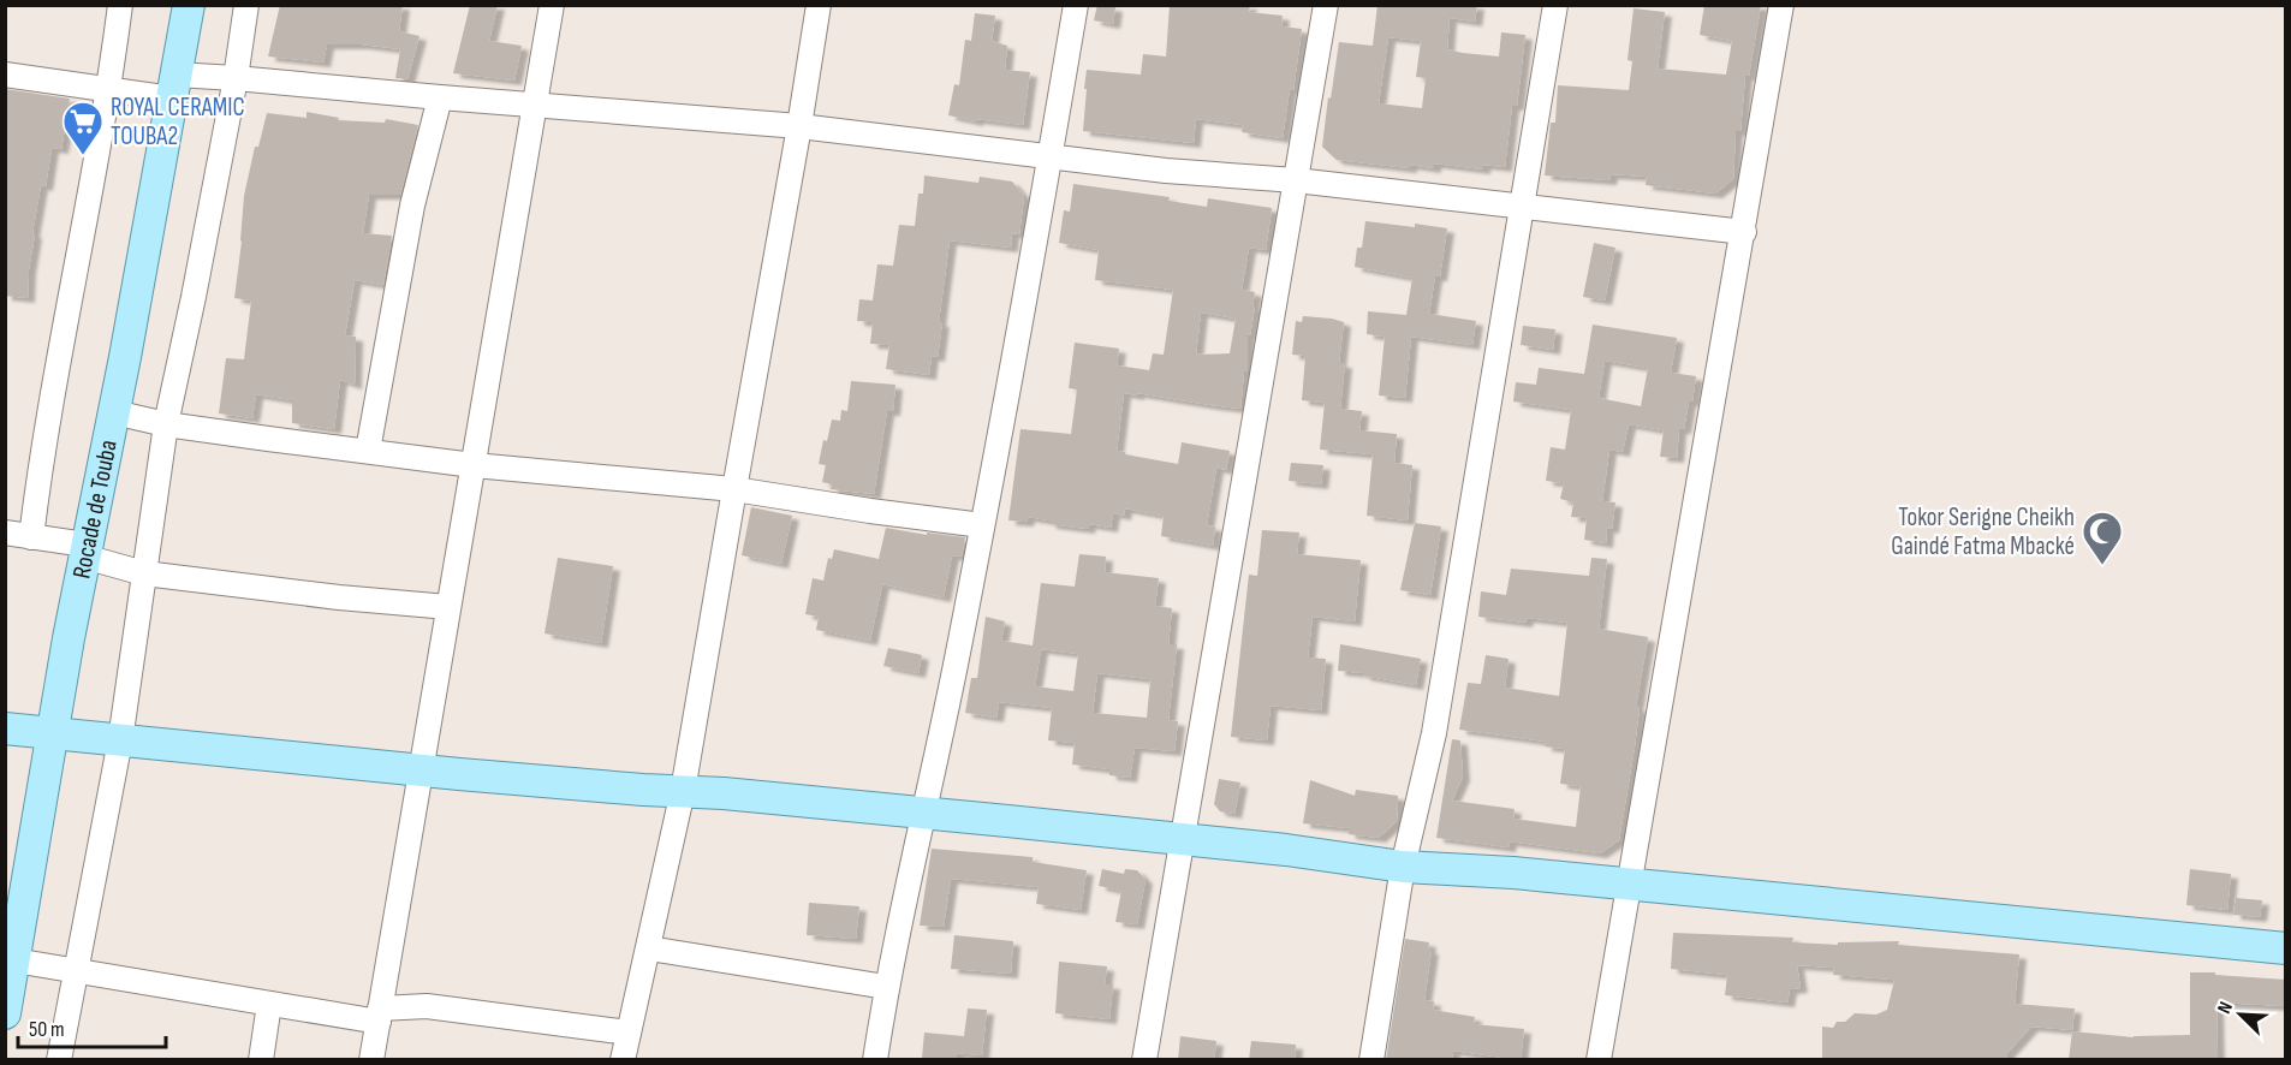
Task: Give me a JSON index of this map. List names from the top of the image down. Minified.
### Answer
{"streets":{"main road":["Rocade de Touba"]},"places":{"supermarket":["ROYAL CERAMIC TOUBA2"],"mosque":["Tokor Serigne Cheikh Gaindé Fatma Mbacké"]},"scale_bar":"50 m","north":"top left"}
